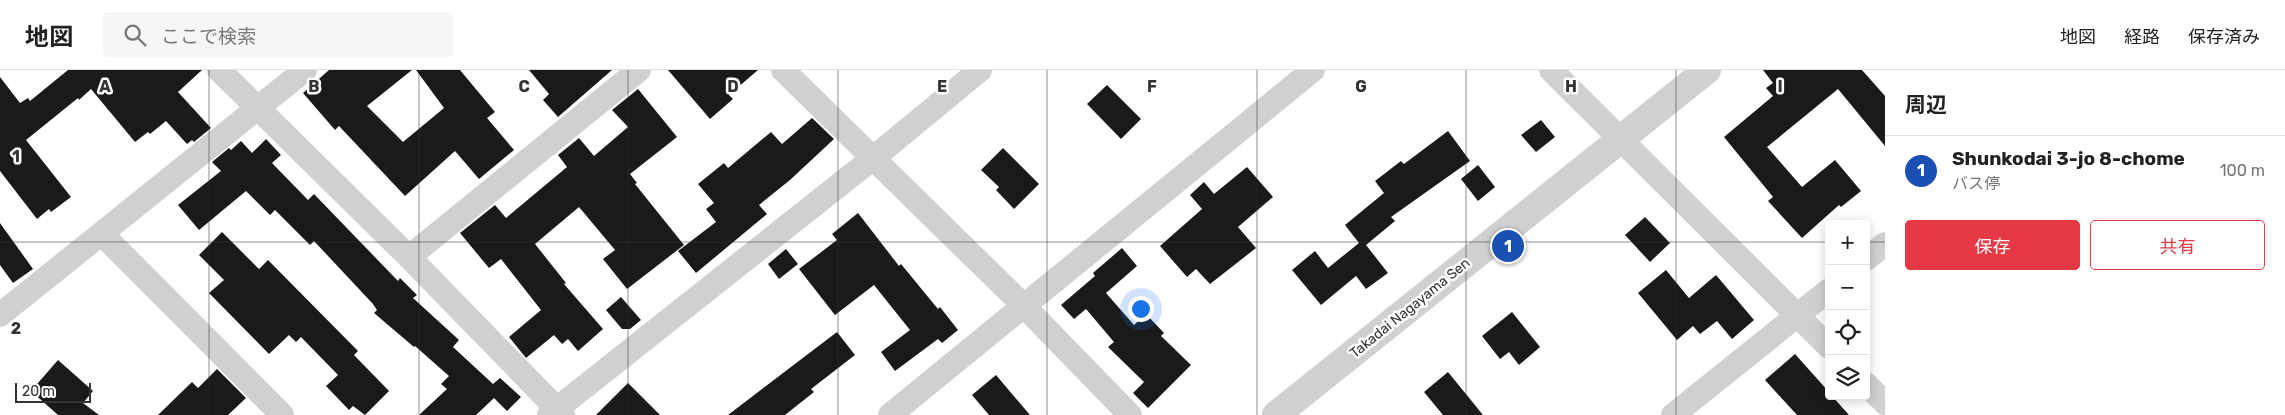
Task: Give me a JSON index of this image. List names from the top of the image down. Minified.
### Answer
{"streets":{"street":["Takadai Nagayama Sen"]},"scale_bar":"20 m","page":{"header":"地図","search":"ここで検索","nav":["地図","経路","保存済み"],"heading":"周辺","list":[{"mark":"1","name":"Shunkodai 3-jo 8-chome","note":"バス停","value":"100 m"}],"buttons":["保存","共有"],"map_buttons":["+","−"],"pins":"1","scale":"20 m"},"grid":{"columns":["A","B","C","D","E","F","G","H","I"],"rows":["1","2"]}}
